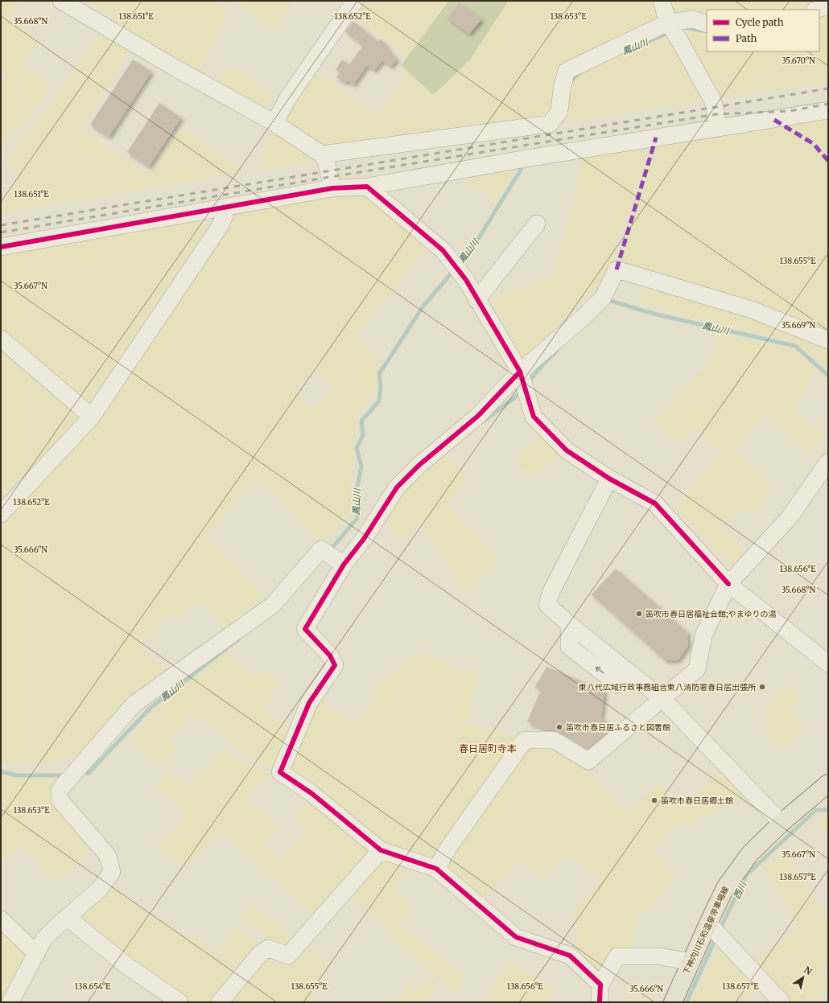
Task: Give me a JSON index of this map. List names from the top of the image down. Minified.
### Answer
{"streets":{"main road":["下神内川石和温泉停車場線"]},"districts":["春日居町寺本"],"water":["鳳山川","西川"],"places":["笛吹市春日居福祉会館;やまゆりの湯","東八代広域行政事務組合東八消防署春日居出張所","笛吹市春日居ふるさと図書館","笛吹市春日居郷土館"],"legend":["Cycle path","Path"],"north":"top right","coordinates":["138.651°E","138.652°E","138.653°E","35.668°N","35.670°N","138.655°E","35.667°N","35.669°N","35.666°N","138.656°E","138.657°E","138.654°E"]}
